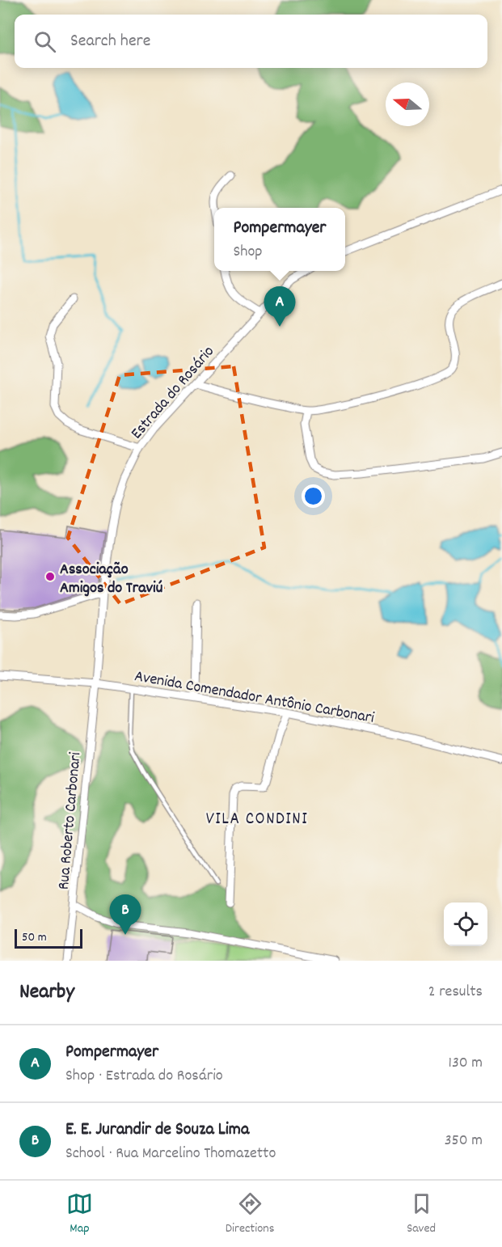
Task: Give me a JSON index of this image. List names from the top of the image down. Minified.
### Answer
{"streets":{"street":["Estrada do Rosário","Avenida Comendador Antônio Carbonari","Rua Roberto Carbonari"]},"crossings":[["Estrada do Rosário","Avenida Comendador Antônio Carbonari"],["Estrada do Rosário","Rua Roberto Carbonari"],["Avenida Comendador Antônio Carbonari","Rua Roberto Carbonari"]],"districts":["VILA CONDINI"],"places":["Associação Amigos do Traviú"],"scale_bar":"50 m","north":"left","page":{"search":"Search here","popup":["Pompermayer","Shop"],"pins":["A","B"],"scale":"50 m","heading":["Nearby","2 results"],"list":[{"mark":"A","name":"Pompermayer","note":"Shop · Estrada do Rosário","value":"130 m"},{"mark":"B","name":"E. E. Jurandir de Souza Lima","note":"School · Rua Marcelino Thomazetto","value":"350 m"}],"nav":["Map","Directions","Saved"]}}
